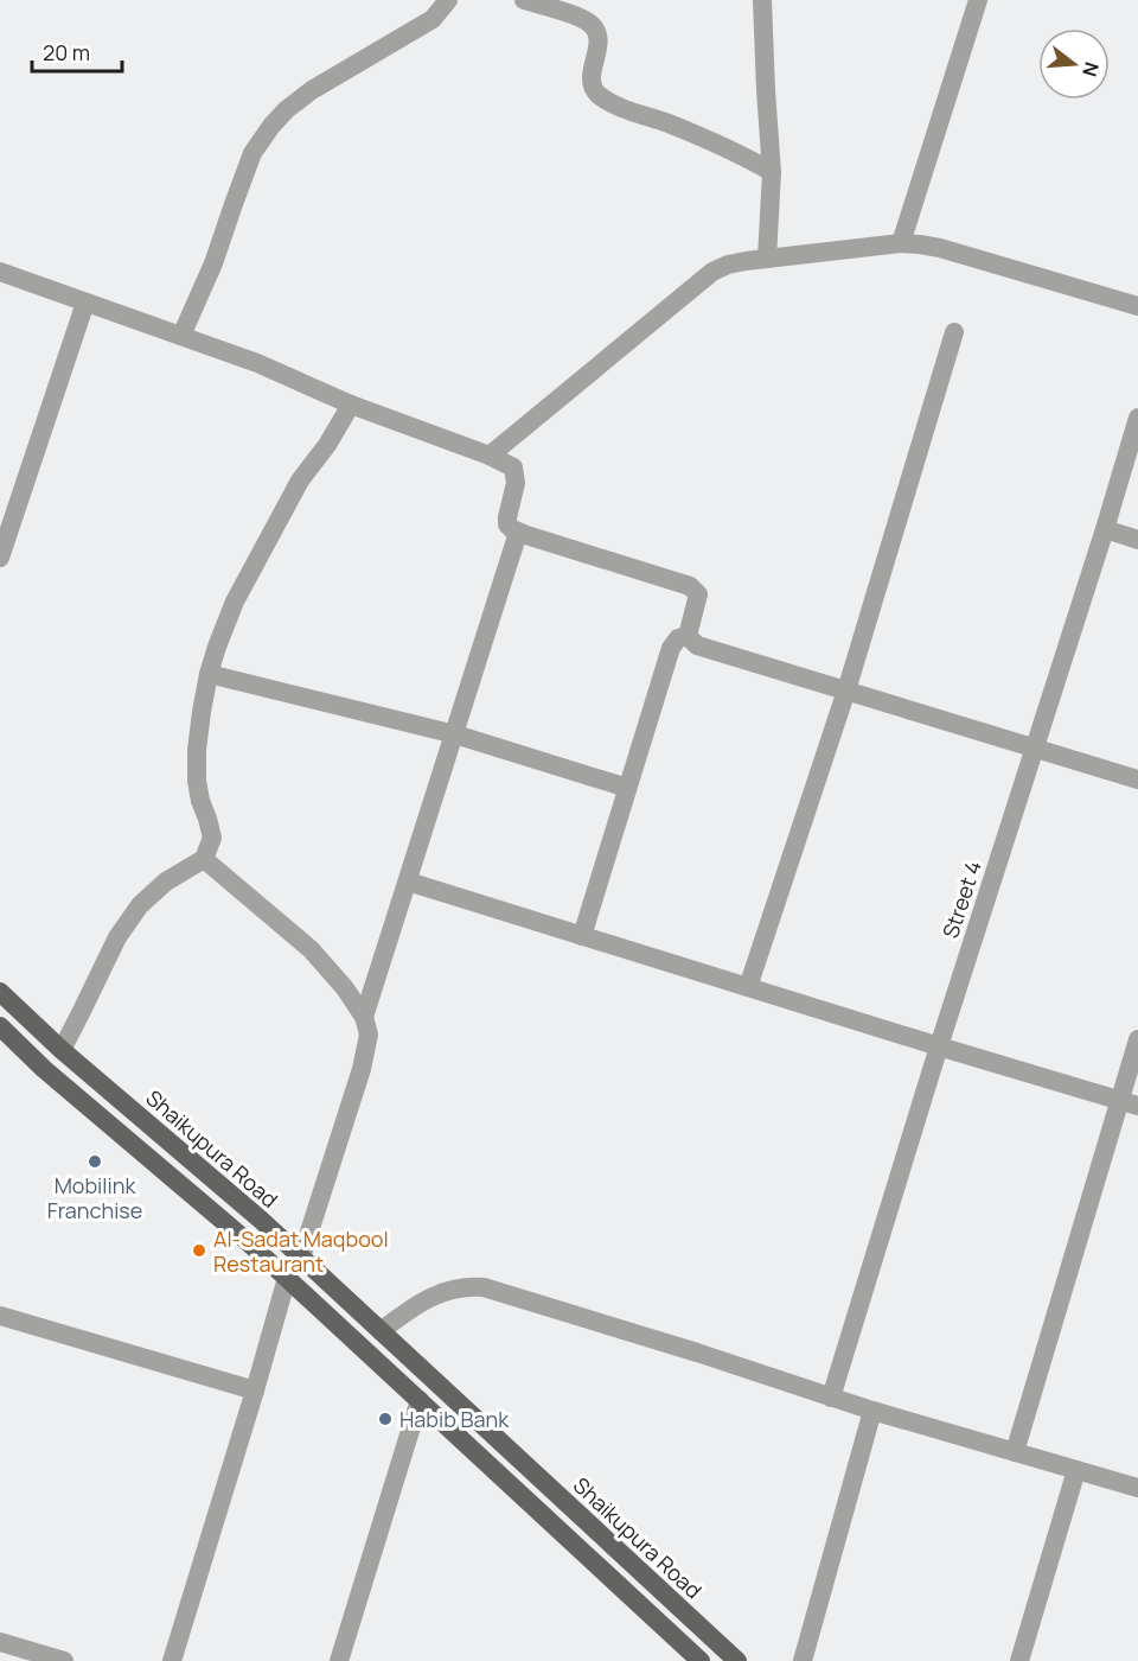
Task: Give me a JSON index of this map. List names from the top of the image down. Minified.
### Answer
{"streets":{"main road":["Shaikupura Road"],"street":["Street 4"]},"places":["Mobilink Franchise","Al-Sadat Maqbool Restaurant","Habib Bank"],"scale_bar":"20 m","north":"right"}
